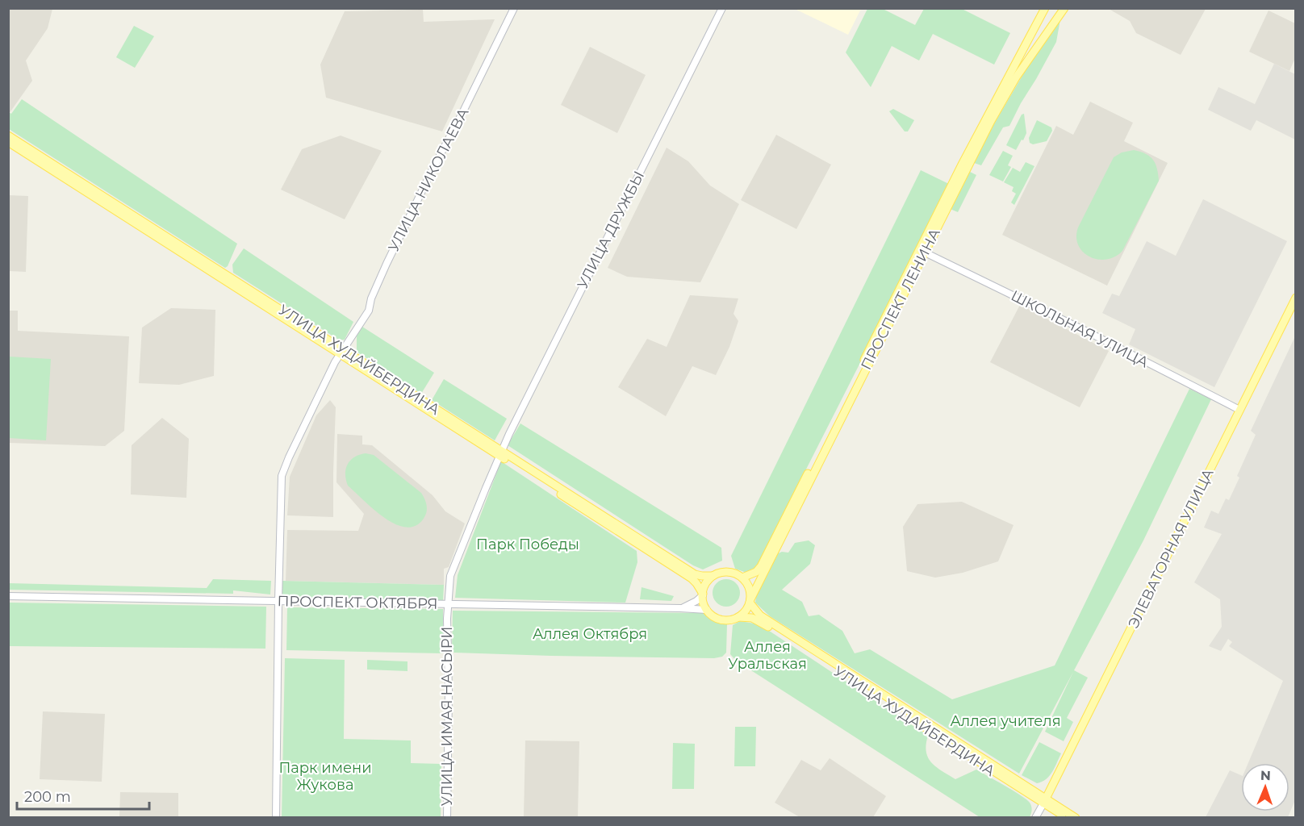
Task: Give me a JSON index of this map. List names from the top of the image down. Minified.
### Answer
{"streets":{"main road":["УЛИЦА НИКОЛАЕВА","УЛИЦА ДРУЖБЫ","ПРОСПЕКТ ЛЕНИНА","ШКОЛЬНАЯ УЛИЦА","УЛИЦА ХУДАЙБЕРДИНА","ЭЛЕВАТОРНАЯ УЛИЦА","ПРОСПЕКТ ОКТЯБРЯ","УЛИЦА ИМАЯ НАСЫРИ"]},"crossings":[["УЛИЦА НИКОЛАЕВА","УЛИЦА ХУДАЙБЕРДИНА"],["УЛИЦА НИКОЛАЕВА","ПРОСПЕКТ ОКТЯБРЯ"],["УЛИЦА ДРУЖБЫ","УЛИЦА ХУДАЙБЕРДИНА"],["УЛИЦА ДРУЖБЫ","УЛИЦА ИМАЯ НАСЫРИ"],["ПРОСПЕКТ ЛЕНИНА","ШКОЛЬНАЯ УЛИЦА"],["ПРОСПЕКТ ЛЕНИНА","УЛИЦА ХУДАЙБЕРДИНА"],["ПРОСПЕКТ ЛЕНИНА","ПРОСПЕКТ ОКТЯБРЯ"],["ШКОЛЬНАЯ УЛИЦА","ЭЛЕВАТОРНАЯ УЛИЦА"],["УЛИЦА ХУДАЙБЕРДИНА","ЭЛЕВАТОРНАЯ УЛИЦА"],["УЛИЦА ХУДАЙБЕРДИНА","ПРОСПЕКТ ОКТЯБРЯ"],["УЛИЦА ХУДАЙБЕРДИНА","УЛИЦА ИМАЯ НАСЫРИ"],["ПРОСПЕКТ ОКТЯБРЯ","УЛИЦА ИМАЯ НАСЫРИ"]],"parks":["Парк Победы","Аллея Октября","Аллея Уральская","Аллея учителя","Парк имени Жукова"],"scale_bar":"200 m","north":"top"}
